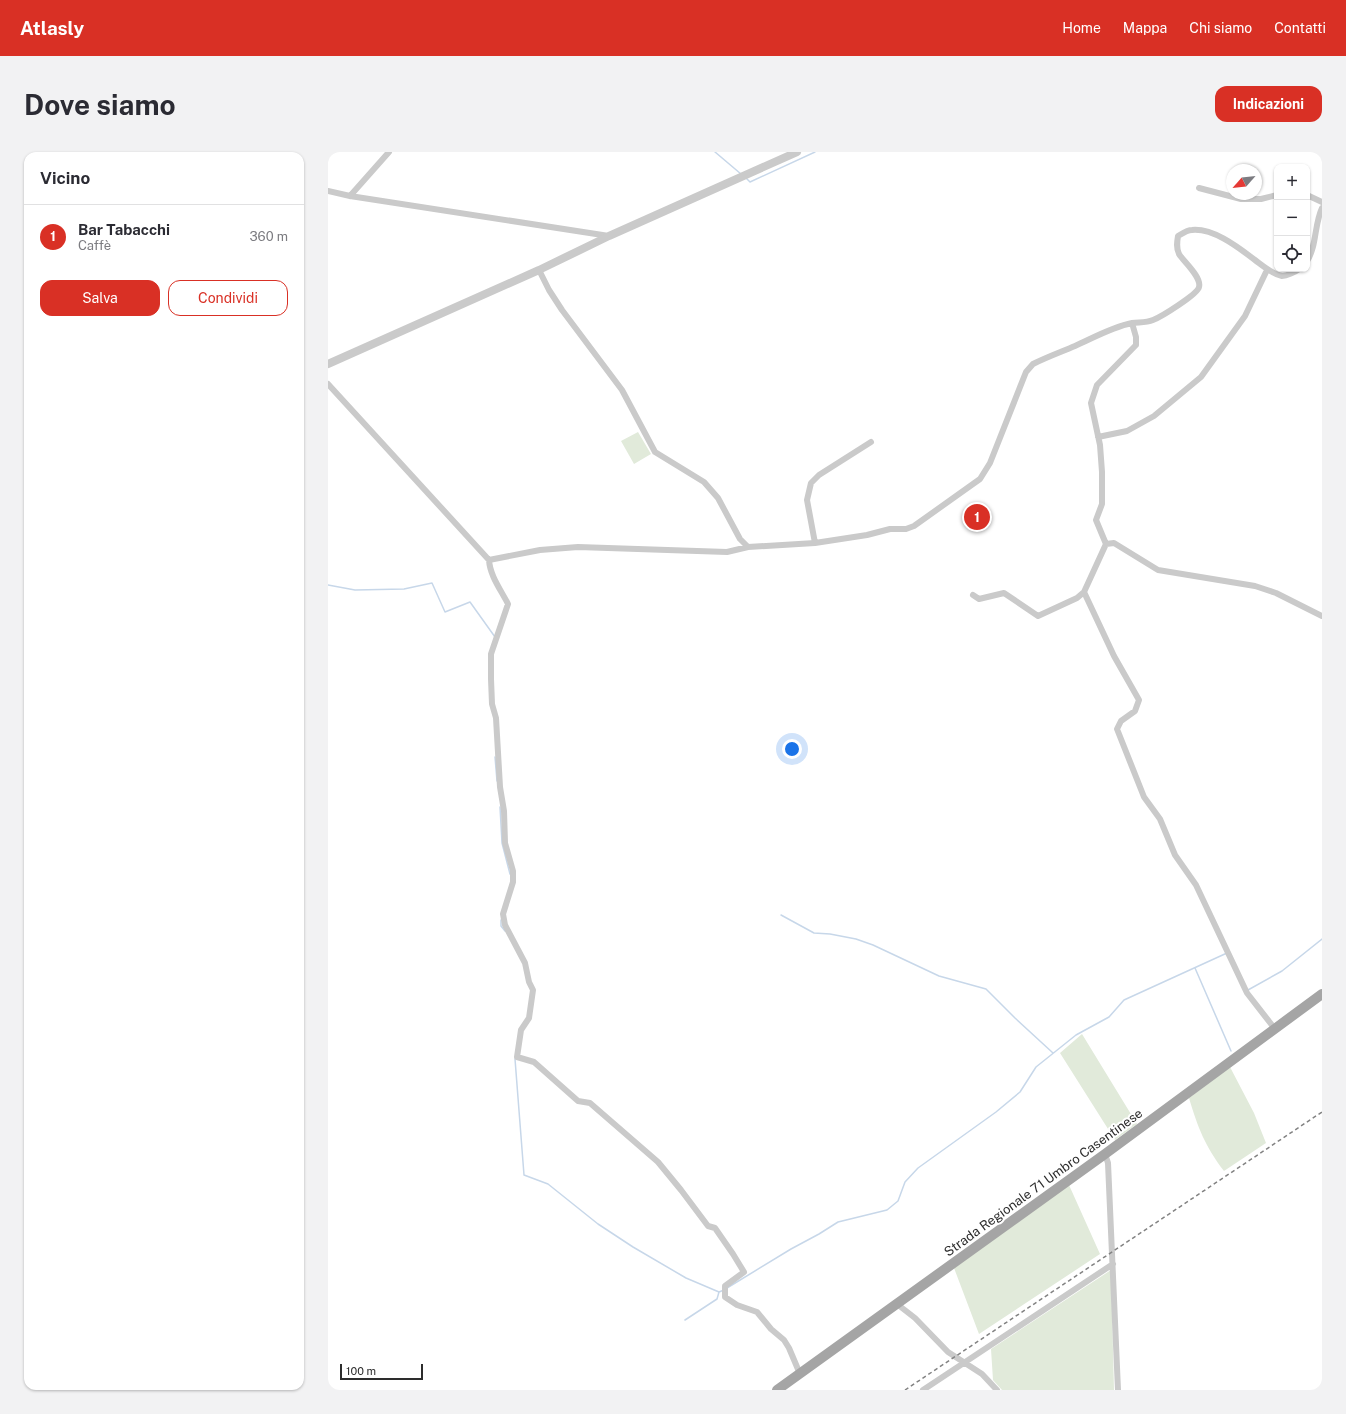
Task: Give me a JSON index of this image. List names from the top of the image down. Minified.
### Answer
{"streets":{"main road":["Strada Regionale 71 Umbro Casentinese"]},"scale_bar":"100 m","north":"bottom left","page":{"header":"Atlasly","nav":["Home","Mappa","Chi siamo","Contatti"],"buttons":["Indicazioni",["Salva","Condividi"]],"title":"Dove siamo","heading":"Vicino","map_buttons":["+","−"],"list":[{"mark":"1","name":"Bar Tabacchi","note":"Caffè","value":"360 m"}],"pins":"1","scale":"100 m"}}
